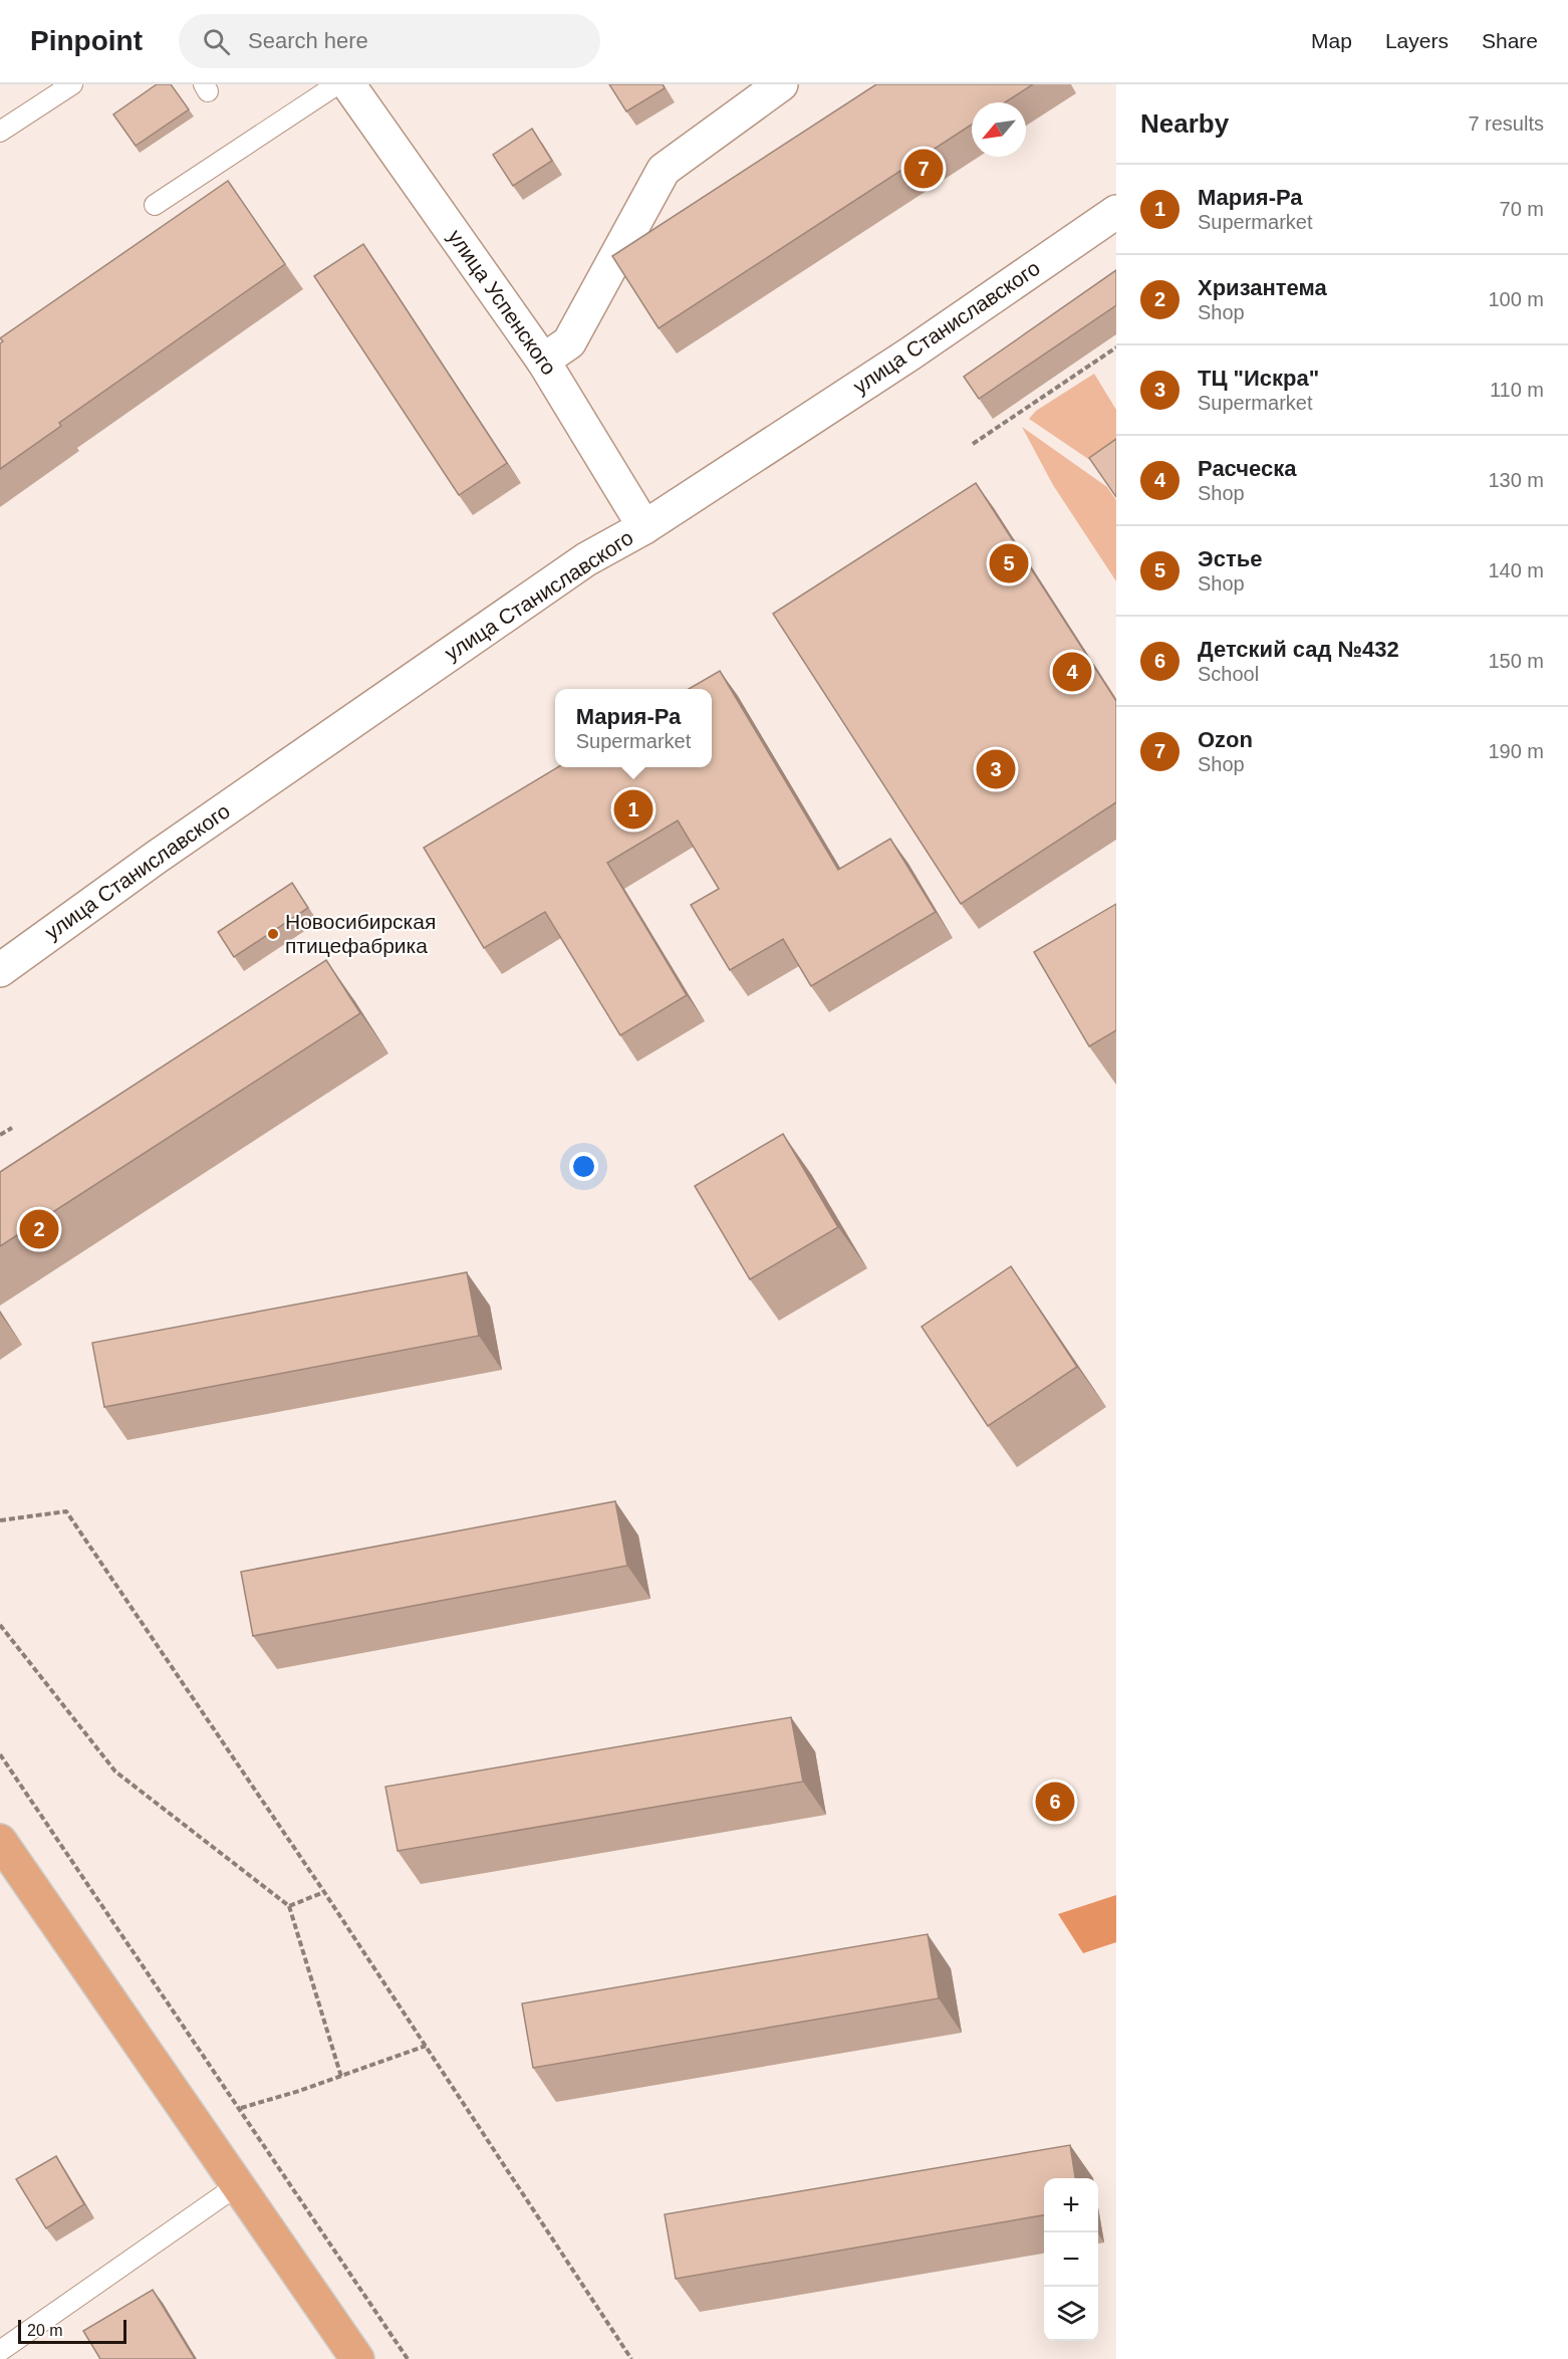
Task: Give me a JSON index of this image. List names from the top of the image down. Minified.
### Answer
{"streets":{"street":["улица Успенского","улица Станиславского"]},"crossings":[["улица Успенского","улица Станиславского"]],"places":["Новосибирская птицефабрика"],"scale_bar":"20 m","north":"bottom left","page":{"header":"Pinpoint","search":"Search here","nav":["Map","Layers","Share"],"heading":["Nearby","7 results"],"pins":["7","5","4","3","1","2","6"],"list":[{"mark":"1","name":"Мария-Ра","note":"Supermarket","value":"70 m"},{"mark":"2","name":"Хризантема","note":"Shop","value":"100 m"},{"mark":"3","name":"ТЦ \"Искра\"","note":"Supermarket","value":"110 m"},{"mark":"4","name":"Расческа","note":"Shop","value":"130 m"},{"mark":"5","name":"Эстье","note":"Shop","value":"140 m"},{"mark":"6","name":"Детский сад №432","note":"School","value":"150 m"},{"mark":"7","name":"Ozon","note":"Shop","value":"190 m"}],"popup":["Мария-Ра","Supermarket"],"map_buttons":["+","−"],"scale":"20 m"}}
